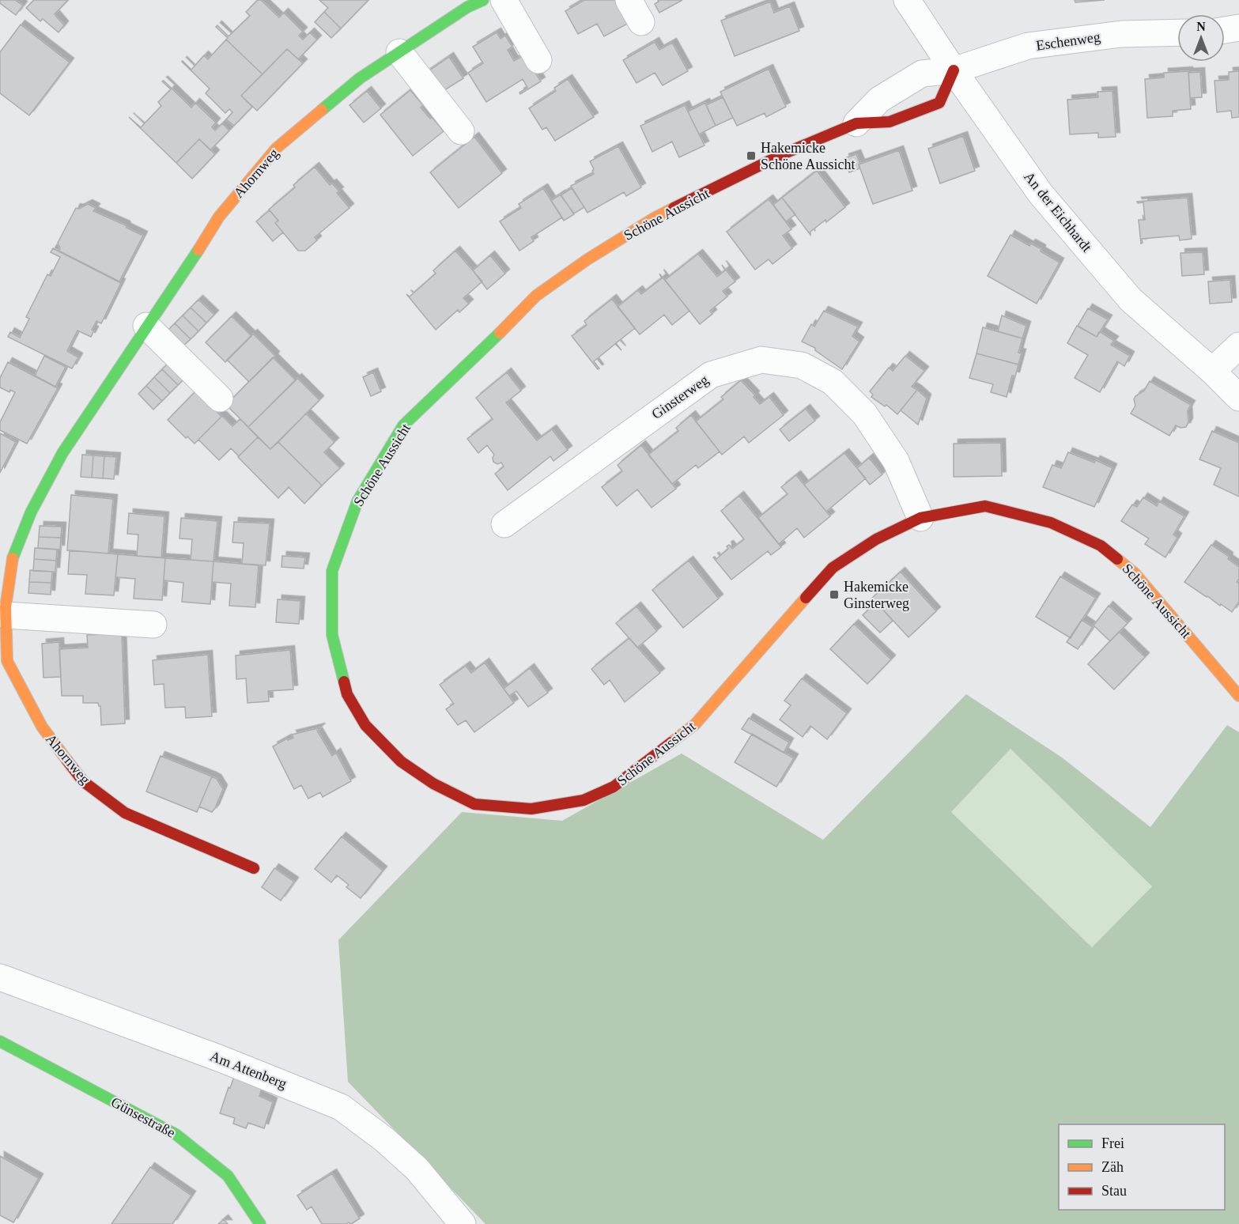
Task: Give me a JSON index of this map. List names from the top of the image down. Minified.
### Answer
{"streets":{"street":["Eschenweg","Ahornweg","An der Eichhardt","Schöne Aussicht","Ginsterweg","Am Attenberg","Günsestraße"]},"crossings":[["Eschenweg","An der Eichhardt"],["Eschenweg","Schöne Aussicht"],["An der Eichhardt","Schöne Aussicht"],["Schöne Aussicht","Ginsterweg"]],"places":{"transit":["Hakemicke Schöne Aussicht","Hakemicke Ginsterweg"]},"legend":["Frei","Zäh","Stau"],"north":"top"}
